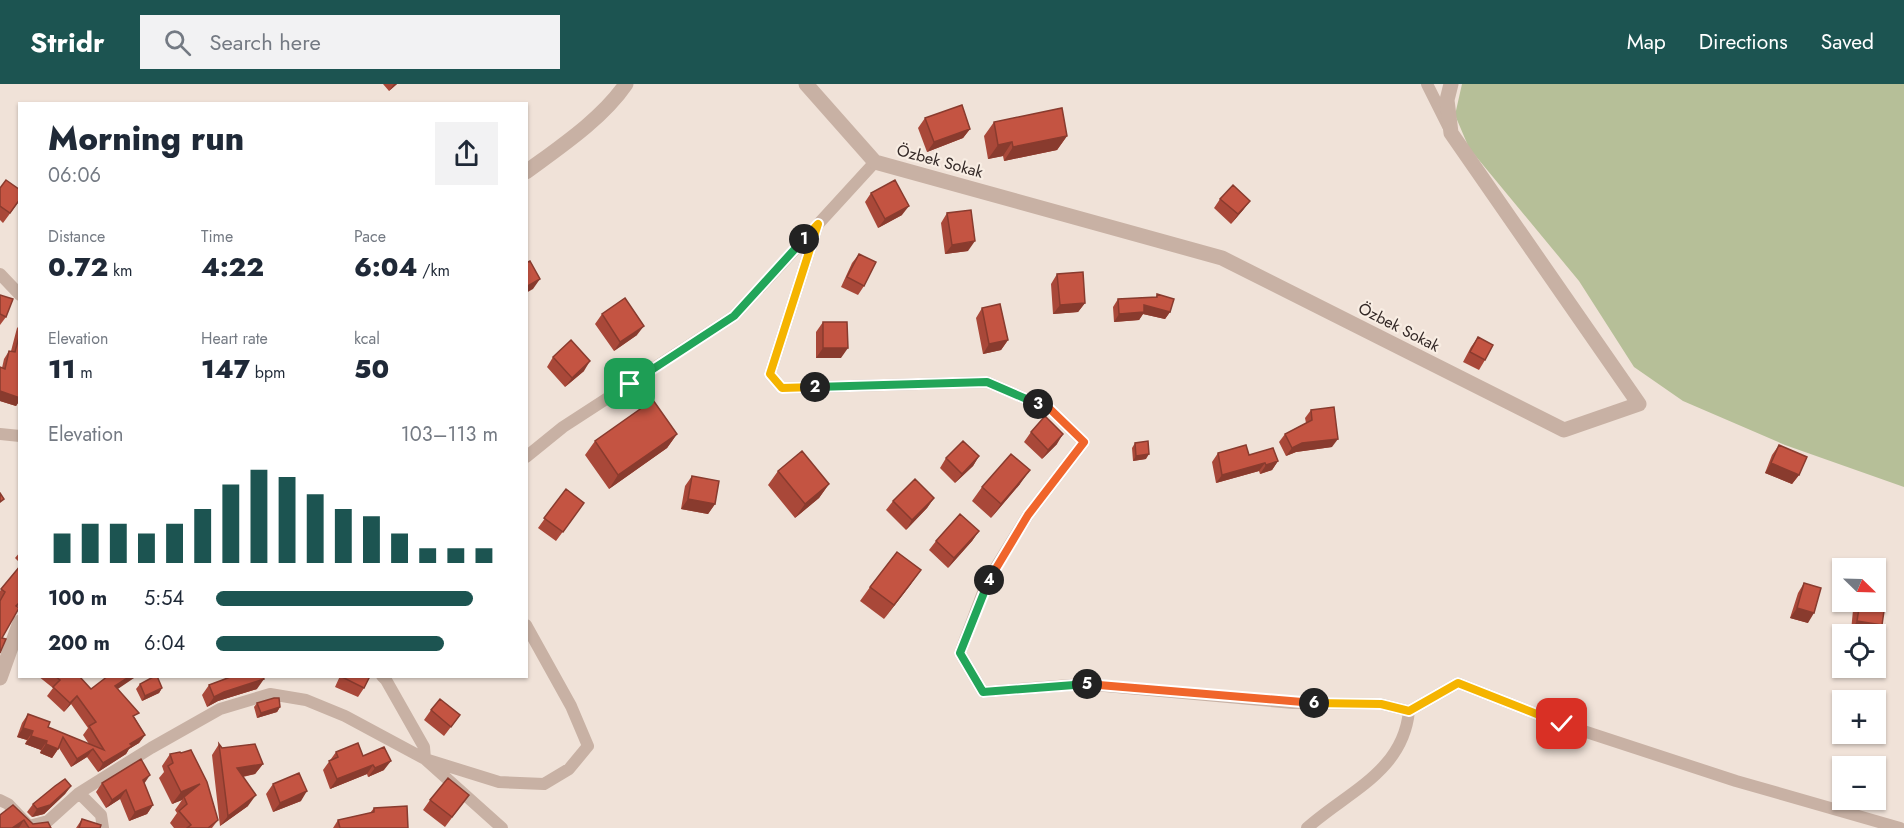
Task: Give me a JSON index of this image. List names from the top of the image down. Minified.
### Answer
{"streets":{"street":["Özbek Sokak"]},"north":"bottom right","page":{"header":"Stridr","search":"Search here","nav":["Map","Directions","Saved"],"heading":["Morning run","06:06"],"stats":[["Distance","0.72 km"],["Time","4:22"],["Pace","6:04 /km"],["Elevation","11 m"],["Heart rate","147 bpm"],["kcal","50"]],"pins":["1","2","3","4","5","6"],"chart":["Elevation","103–113 m"],"map_buttons":["+","−"],"list":[{"name":"100 m","note":"5:54"},{"name":"200 m","note":"6:04"}]}}
